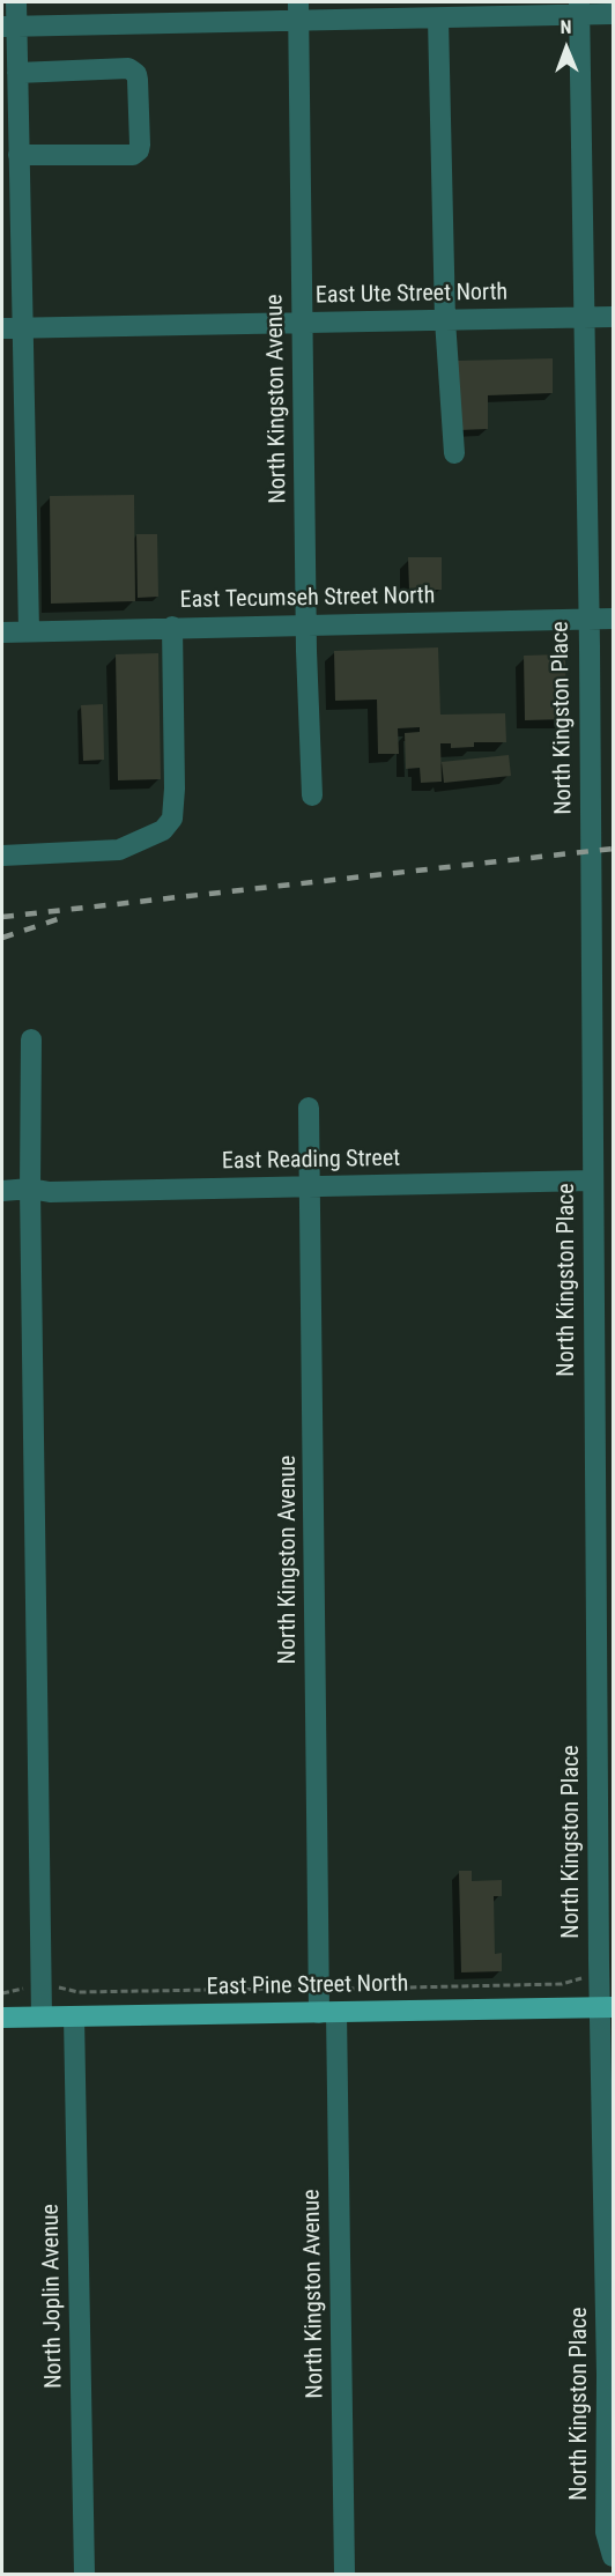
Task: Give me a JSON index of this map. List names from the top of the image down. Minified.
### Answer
{"streets":{"main road":["East Pine Street North"],"street":["East Ute Street North","North Kingston Avenue","East Tecumseh Street North","North Kingston Place","East Reading Street","North Joplin Avenue"]},"crossings":[["East Ute Street North","North Kingston Avenue"],["East Ute Street North","North Kingston Place"],["North Kingston Avenue","East Tecumseh Street North"],["North Kingston Avenue","East Reading Street"],["North Kingston Avenue","East Pine Street North"],["East Tecumseh Street North","North Kingston Place"],["North Kingston Place","East Reading Street"],["North Kingston Place","East Pine Street North"],["East Pine Street North","North Joplin Avenue"]],"north":"top"}
